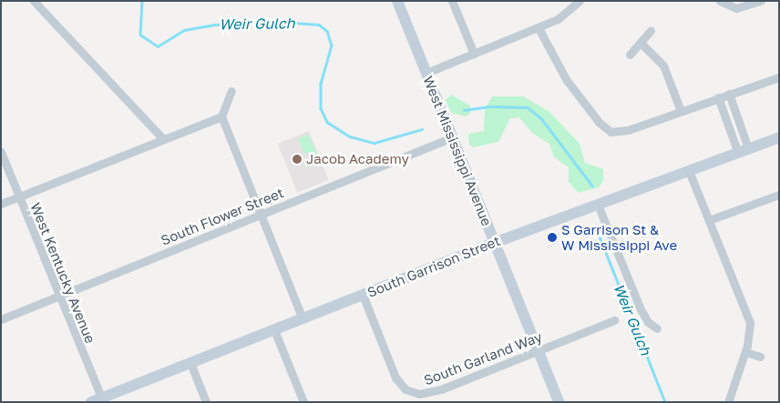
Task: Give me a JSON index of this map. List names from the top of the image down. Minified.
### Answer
{"streets":{"main road":["West Mississippi Avenue","South Garrison Street"],"street":["South Flower Street","West Kentucky Avenue","South Garland Way"]},"crossings":[["West Mississippi Avenue","South Flower Street"],["West Mississippi Avenue","South Garrison Street"],["West Mississippi Avenue","South Garland Way"],["South Flower Street","West Kentucky Avenue"],["South Garrison Street","West Kentucky Avenue"],["South Garrison Street","South Garland Way"]],"water":["Weir Gulch"],"places":["Jacob Academy","S Garrison St & W Mississippi Ave"]}
